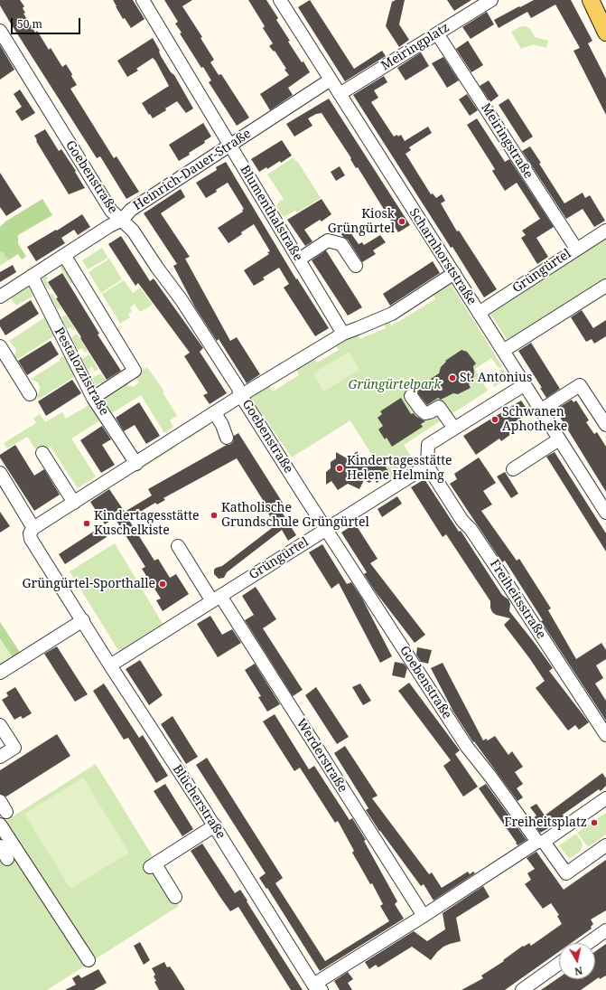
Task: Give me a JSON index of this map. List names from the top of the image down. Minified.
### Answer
{"streets":{"street":["Meiringplatz","Meiringstraße","Heinrich-Dauer-Straße","Goebenstraße","Blumenthalstraße","Scharnhorststraße","Grüngürtel","Pestalozzistraße","Freiheitsstraße","Werderstraße","Blücherstraße"]},"crossings":[["Meiringplatz","Meiringstraße"],["Meiringplatz","Scharnhorststraße"],["Meiringstraße","Grüngürtel"],["Heinrich-Dauer-Straße","Goebenstraße"],["Heinrich-Dauer-Straße","Blumenthalstraße"],["Heinrich-Dauer-Straße","Scharnhorststraße"],["Heinrich-Dauer-Straße","Pestalozzistraße"],["Goebenstraße","Grüngürtel"],["Scharnhorststraße","Grüngürtel"],["Grüngürtel","Freiheitsstraße"],["Grüngürtel","Werderstraße"],["Grüngürtel","Blücherstraße"]],"parks":["Grüngürtelpark"],"places":["Kiosk Grüngürtel","St. Antonius","Schwanen Aphotheke","Kindertagesstätte Helene Helming","Katholische Grundschule Grüngürtel","Kindertagesstätte Kuschelkiste","Grüngürtel-Sporthalle","Freiheitsplatz"],"scale_bar":"50 m","north":"bottom"}
